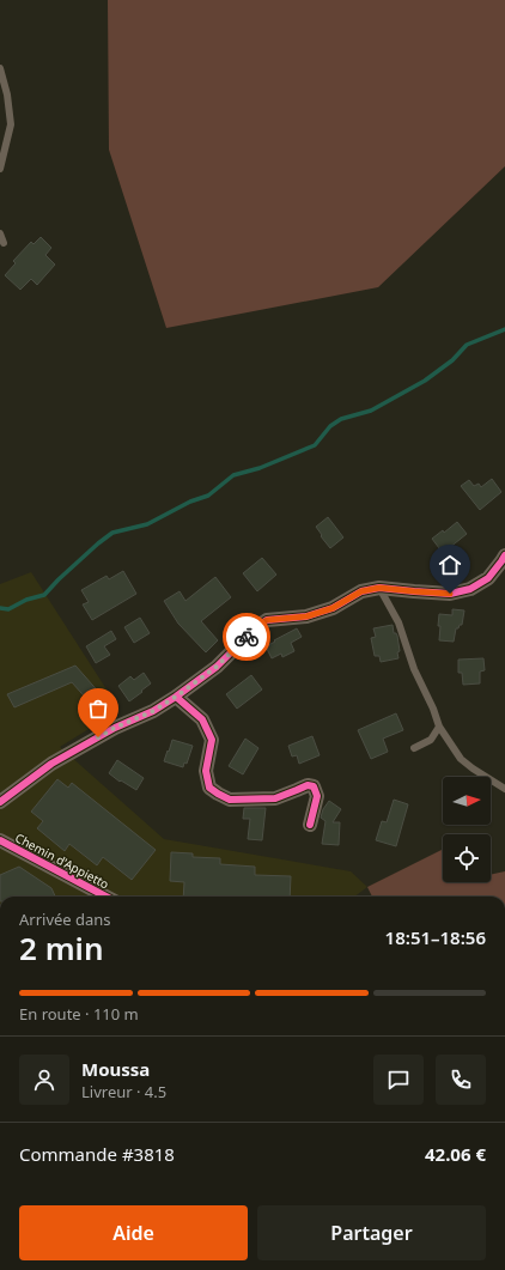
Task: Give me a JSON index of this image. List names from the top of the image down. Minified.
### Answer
{"streets":{"street":["Chemin d'Appietto"]},"north":"right","page":{"heading":["2 min","Arrivée dans","18:51–18:56"],"panel":["Moussa","Livreur · 4.5","Commande #3818","42.06 €"],"bar":"En route · 110 m","buttons":["Aide","Partager"]}}
